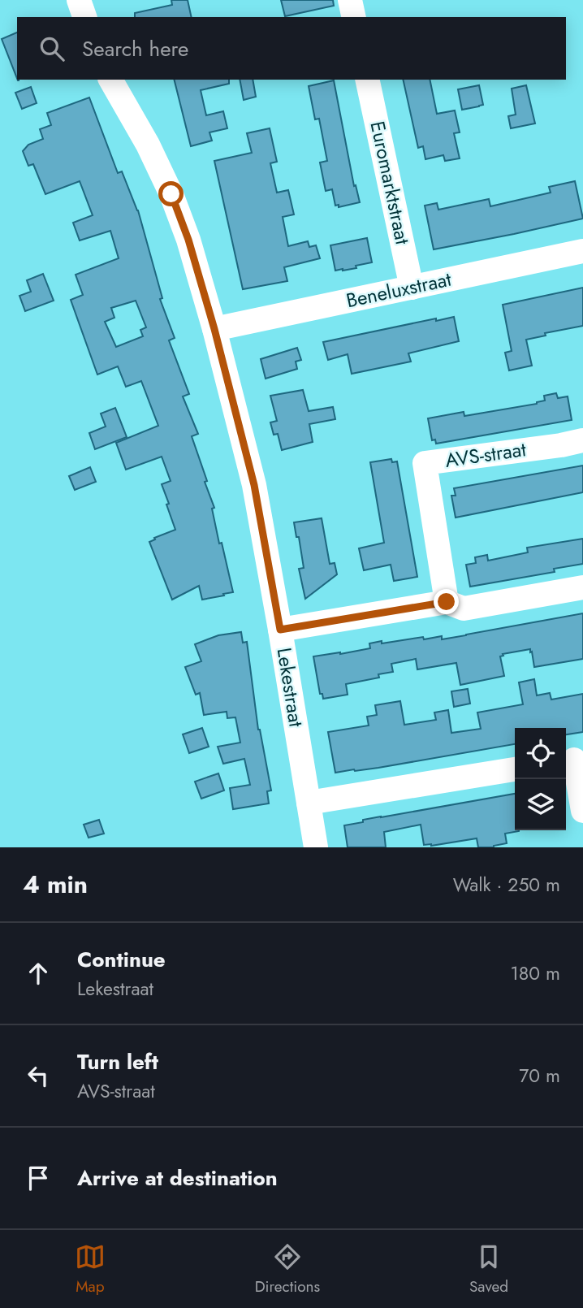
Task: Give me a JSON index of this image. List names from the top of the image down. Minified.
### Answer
{"streets":{"street":["Euromarktstraat","Beneluxstraat","AVS-straat","Lekestraat"]},"crossings":[["Euromarktstraat","Beneluxstraat"],["Beneluxstraat","Lekestraat"]],"page":{"search":"Search here","heading":["4 min","Walk · 250 m"],"list":[["Continue","Lekestraat","180 m"],["Turn left","AVS-straat","70 m"],"Arrive at destination"],"nav":["Map","Directions","Saved"]}}
